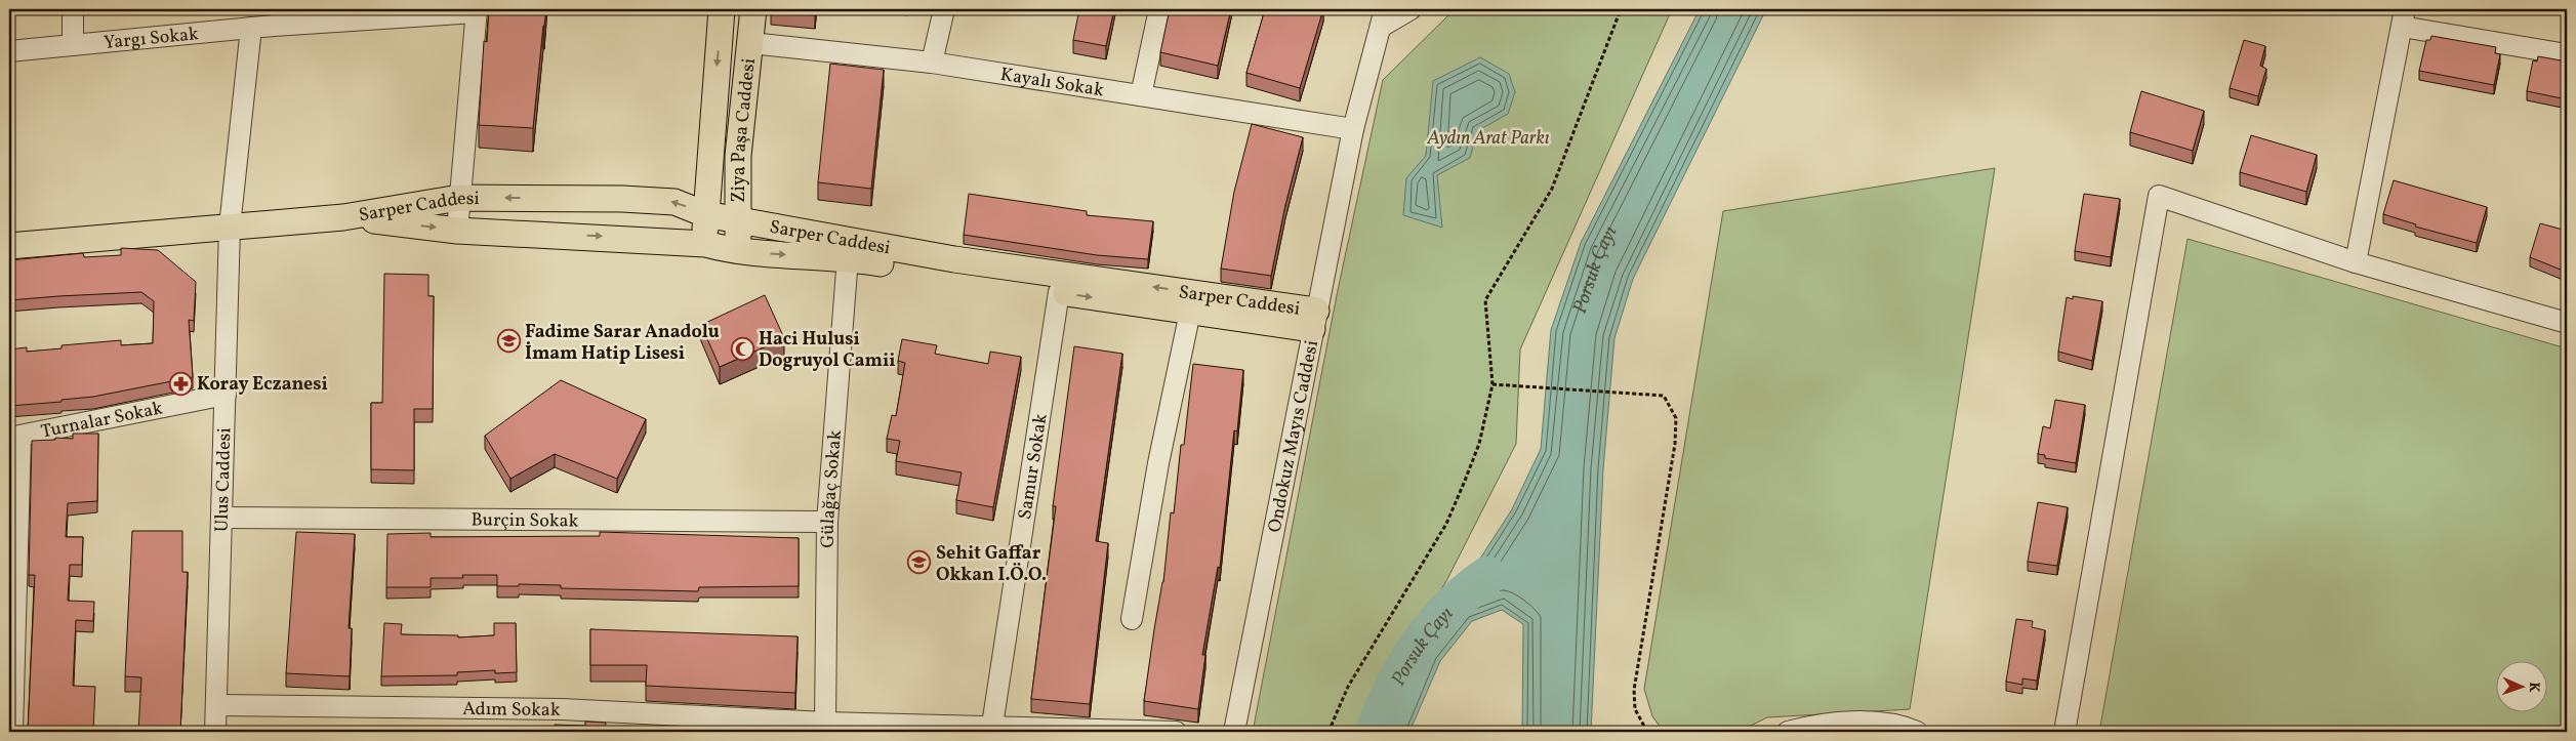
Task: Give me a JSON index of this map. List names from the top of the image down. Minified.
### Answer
{"streets":{"main road":["Ziya Paşa Caddesi","Sarper Caddesi"],"street":["Yargı Sokak","Kayalı Sokak","Turnalar Sokak","Ondokuz Mayıs Caddesi","Samur Sokak","Ulus Caddesi","Gülağaç Sokak","Burçin Sokak","Adım Sokak"]},"crossings":[["Yargı Sokak","Ulus Caddesi"],["Kayalı Sokak","Ziya Paşa Caddesi"],["Kayalı Sokak","Ondokuz Mayıs Caddesi"],["Ziya Paşa Caddesi","Sarper Caddesi"],["Sarper Caddesi","Ondokuz Mayıs Caddesi"],["Sarper Caddesi","Samur Sokak"],["Sarper Caddesi","Ulus Caddesi"],["Sarper Caddesi","Gülağaç Sokak"],["Turnalar Sokak","Ulus Caddesi"],["Samur Sokak","Adım Sokak"],["Ulus Caddesi","Burçin Sokak"],["Ulus Caddesi","Adım Sokak"],["Gülağaç Sokak","Burçin Sokak"],["Gülağaç Sokak","Adım Sokak"]],"water":["Porsuk Çayı"],"parks":["Aydın Arat Parkı"],"places":{"school or university":["Fadime Sarar Anadolu İmam Hatip Lisesi","Sehit Gaffar Okkan I.Ö.O."],"mosque":["Haci Hulusi Dogruyol Camii"],"pharmacy":["Koray Eczanesi"]},"north":"right"}
